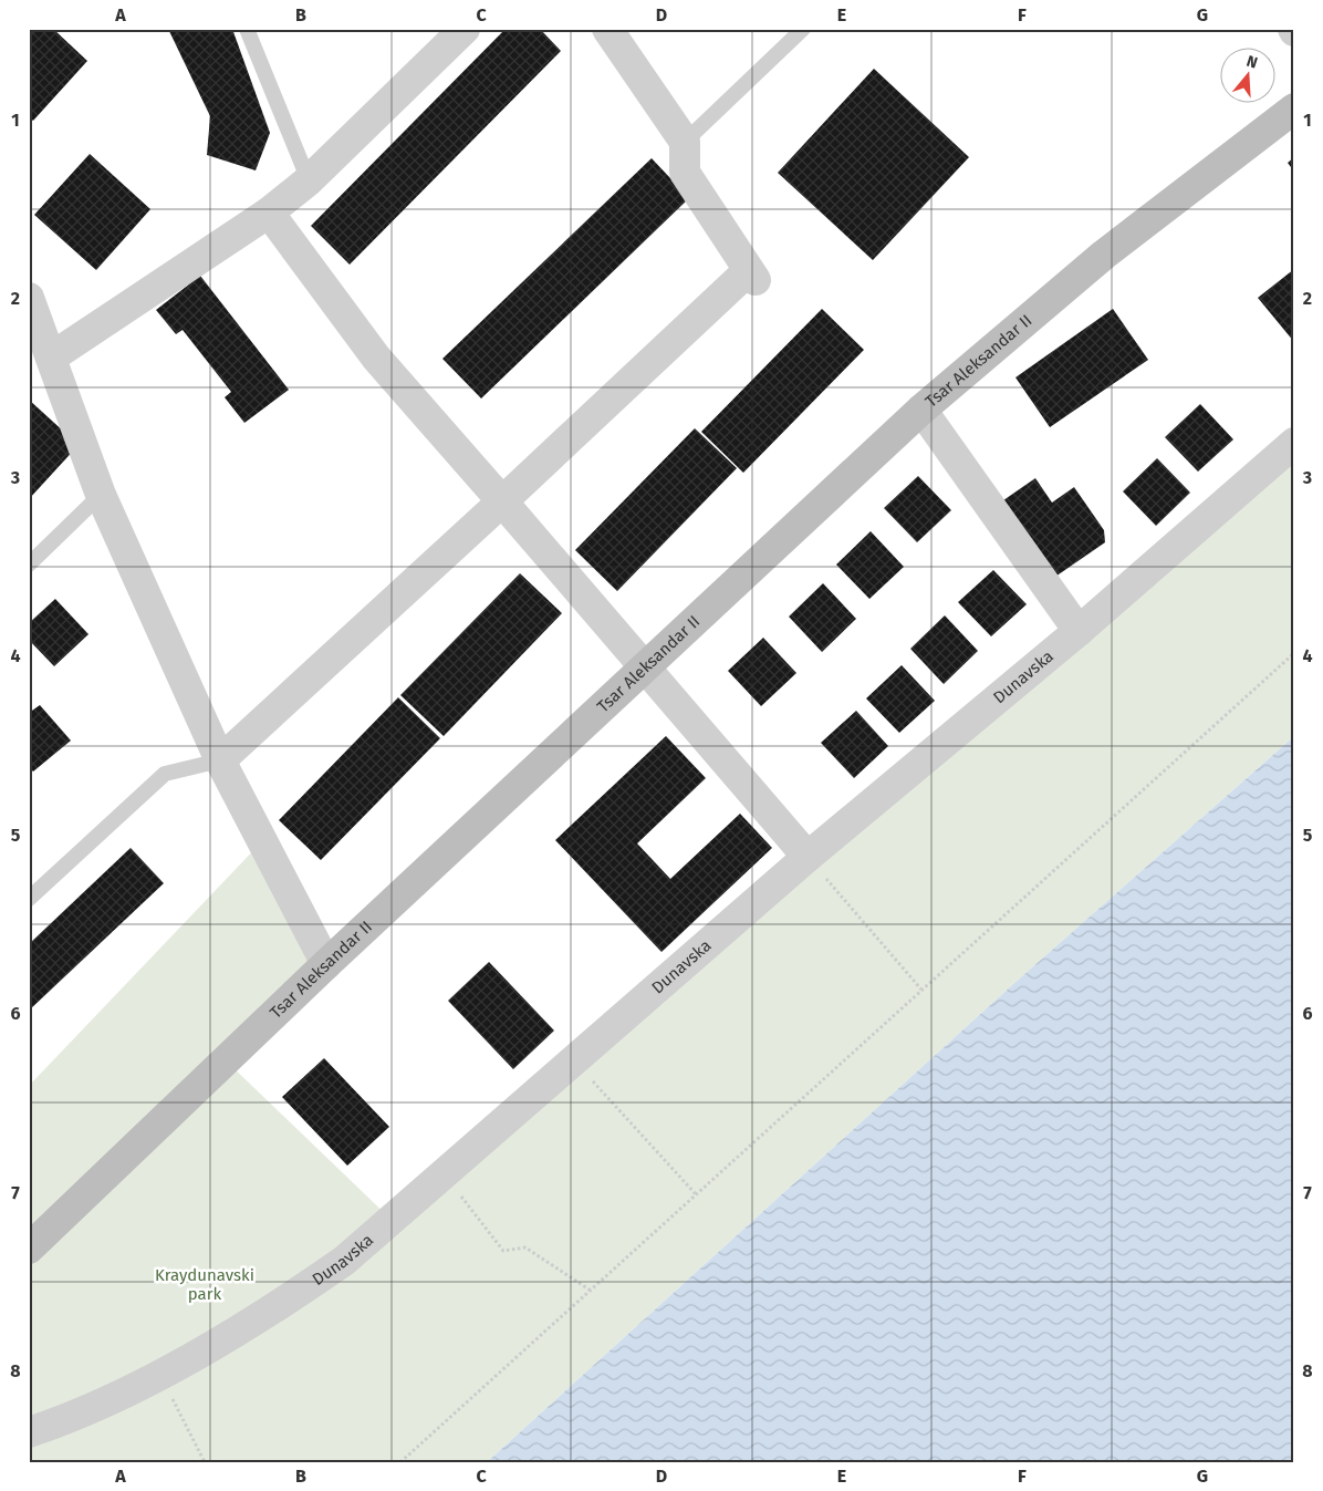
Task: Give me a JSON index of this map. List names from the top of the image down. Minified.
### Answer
{"streets":{"street":["Tsar Aleksandar II","Dunavska"]},"parks":["Kraydunavski park"],"north":"top","grid":{"columns":["A","B","C","D","E","F","G"],"rows":["1","2","3","4","5","6","7","8"]}}
